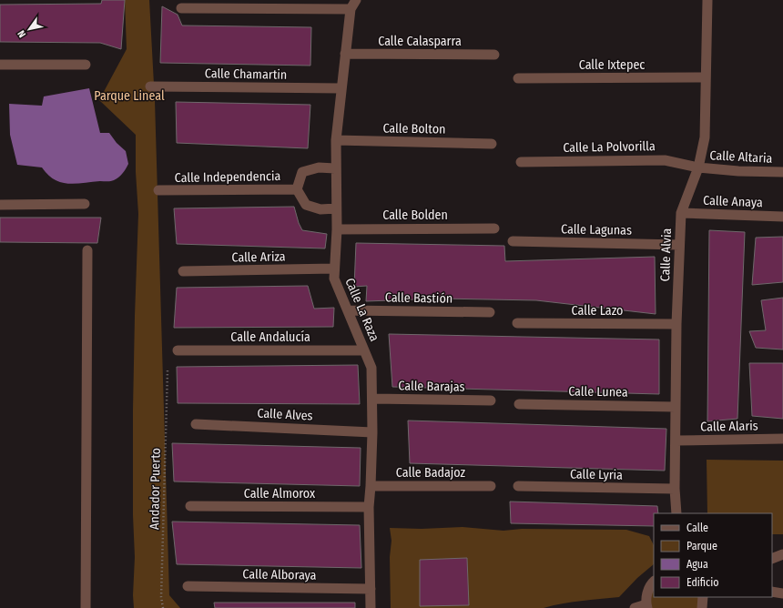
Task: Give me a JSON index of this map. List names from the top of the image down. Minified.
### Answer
{"streets":{"street":["Calle Calasparra","Calle Ixtepec","Calle Chamartin","Calle Bolton","Calle La Polvorilla","Calle Altaria","Calle Independencia","Calle Anaya","Calle Bolden","Calle Lagunas","Calle Alvia","Calle Ariza","Calle Bastión","Calle La Raza","Calle Lazo","Calle Andalucía","Calle Barajas","Calle Lunea","Calle Alves","Calle Alaris","Calle Badajoz","Calle Lyria","Calle Almorox","Calle Alboraya"],"path":["Andador Puerto"]},"crossings":[["Calle Calasparra","Calle La Raza"],["Calle Ixtepec","Calle Alvia"],["Calle Chamartin","Calle La Raza"],["Calle Bolton","Calle La Raza"],["Calle La Polvorilla","Calle Altaria"],["Calle La Polvorilla","Calle Alvia"],["Calle Altaria","Calle Alvia"],["Calle Independencia","Calle La Raza"],["Calle Anaya","Calle Alvia"],["Calle Bolden","Calle La Raza"],["Calle Lagunas","Calle Alvia"],["Calle Alvia","Calle Lazo"],["Calle Alvia","Calle Lunea"],["Calle Alvia","Calle Alaris"],["Calle Alvia","Calle Lyria"],["Calle Ariza","Calle La Raza"],["Calle Bastión","Calle La Raza"],["Calle La Raza","Calle Andalucía"],["Calle La Raza","Calle Barajas"],["Calle La Raza","Calle Alves"],["Calle La Raza","Calle Badajoz"],["Calle La Raza","Calle Almorox"],["Calle La Raza","Calle Alboraya"]],"parks":["Parque Lineal"],"legend":["Calle","Parque","Agua","Edificio"],"north":"bottom left"}
